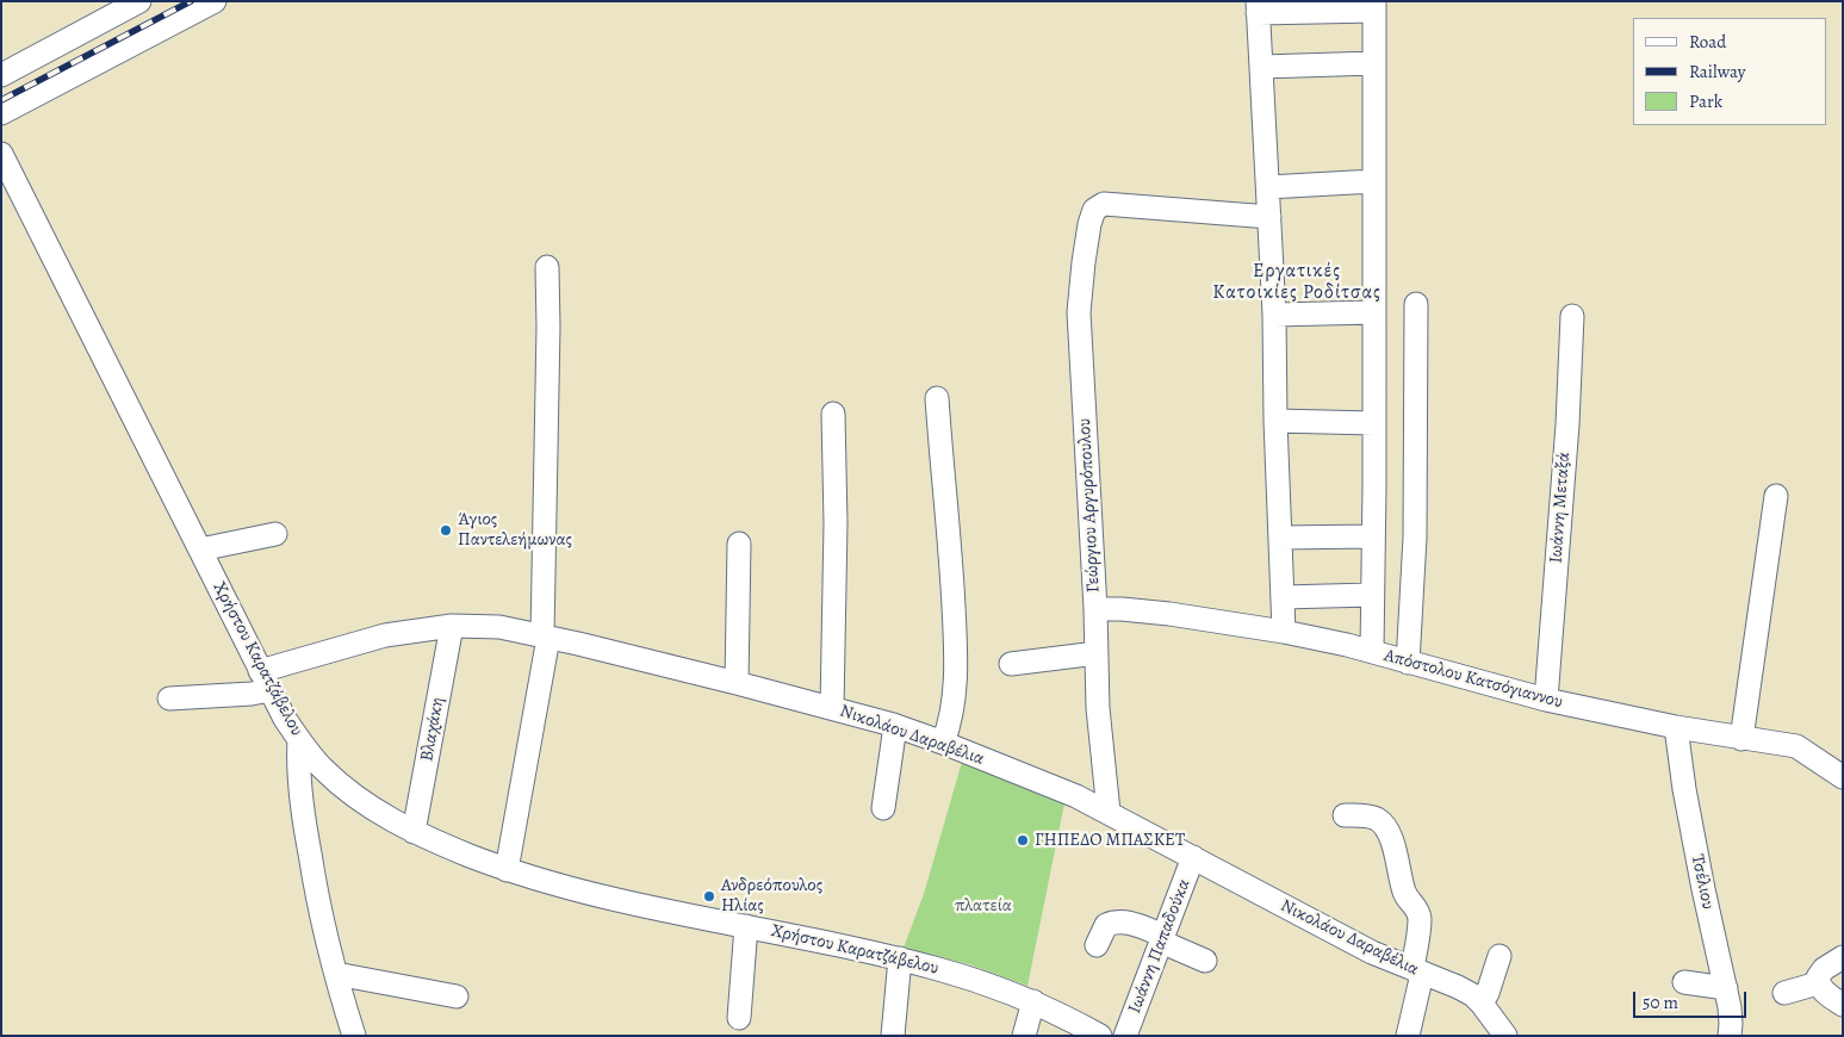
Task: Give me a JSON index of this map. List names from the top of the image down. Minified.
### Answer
{"streets":{"street":["Γεώργιου Αργυρόπουλου","Ιωάννη Μεταξά","Χρήστου Καρατζάβελου","Απόστολου Κατσόγιαννου","Βλαχάκη","Νικολάου Δαραβέλια","Τσέλιου","Ιωάννη Παπαδούκα"]},"crossings":[["Γεώργιου Αργυρόπουλου","Απόστολου Κατσόγιαννου"],["Γεώργιου Αργυρόπουλου","Νικολάου Δαραβέλια"],["Ιωάννη Μεταξά","Απόστολου Κατσόγιαννου"],["Χρήστου Καρατζάβελου","Βλαχάκη"],["Χρήστου Καρατζάβελου","Νικολάου Δαραβέλια"],["Απόστολου Κατσόγιαννου","Τσέλιου"],["Βλαχάκη","Νικολάου Δαραβέλια"],["Νικολάου Δαραβέλια","Ιωάννη Παπαδούκα"]],"districts":["Εργατικές Κατοικίες Ροδίτσας"],"parks":["πλατεία"],"places":["Άγιος Παντελεήμωνας","ΓΗΠΕΔΟ ΜΠΑΣΚΕΤ","Ανδρεόπουλος Ηλίας"],"legend":["Road","Railway","Park"],"scale_bar":"50 m"}
